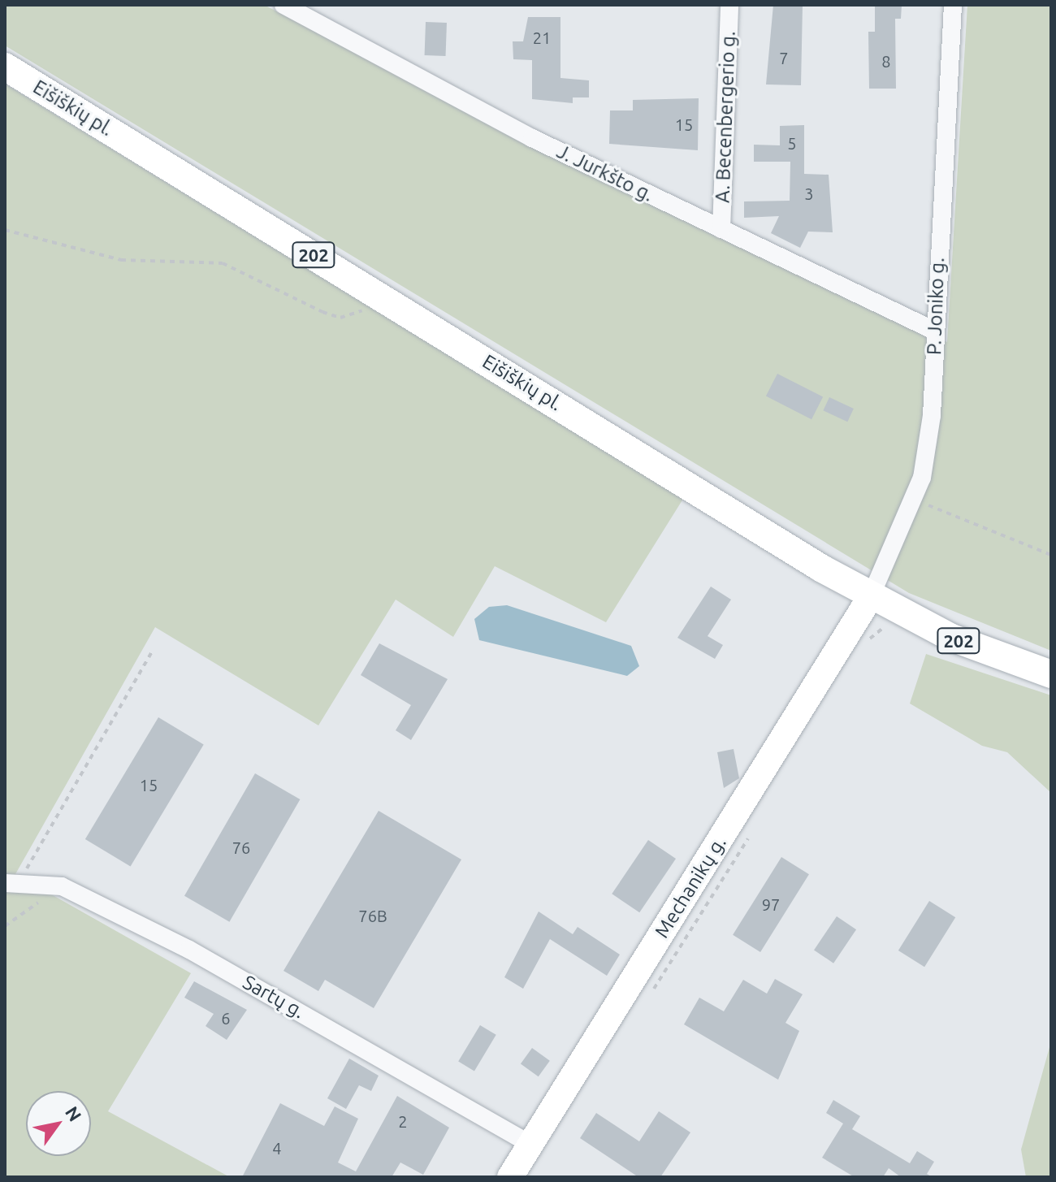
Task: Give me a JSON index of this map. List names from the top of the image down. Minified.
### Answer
{"streets":{"main road":["Eišiškių pl.","202","Mechanikų g."],"street":["A. Becenbergerio g.","J. Jurkšto g.","P. Joniko g.","Sartų g."]},"crossings":[["Eišiškių pl.","P. Joniko g."],["Eišiškių pl.","Mechanikų g."],["A. Becenbergerio g.","J. Jurkšto g."],["J. Jurkšto g.","P. Joniko g."],["P. Joniko g.","Mechanikų g."],["Mechanikų g.","Sartų g."]],"house_numbers":["21","7","8","15","5","3","15","76","97","76B","6","2","4"],"north":"top right"}
